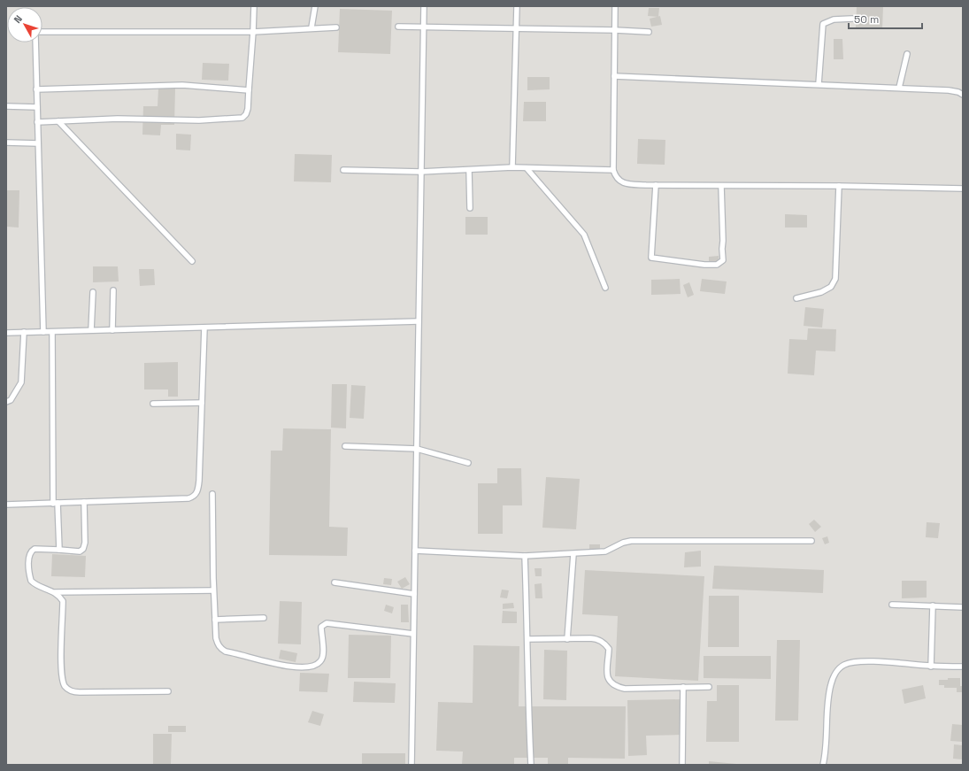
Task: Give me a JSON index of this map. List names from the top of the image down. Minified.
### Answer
{"scale_bar":"50 m","north":"top left"}
